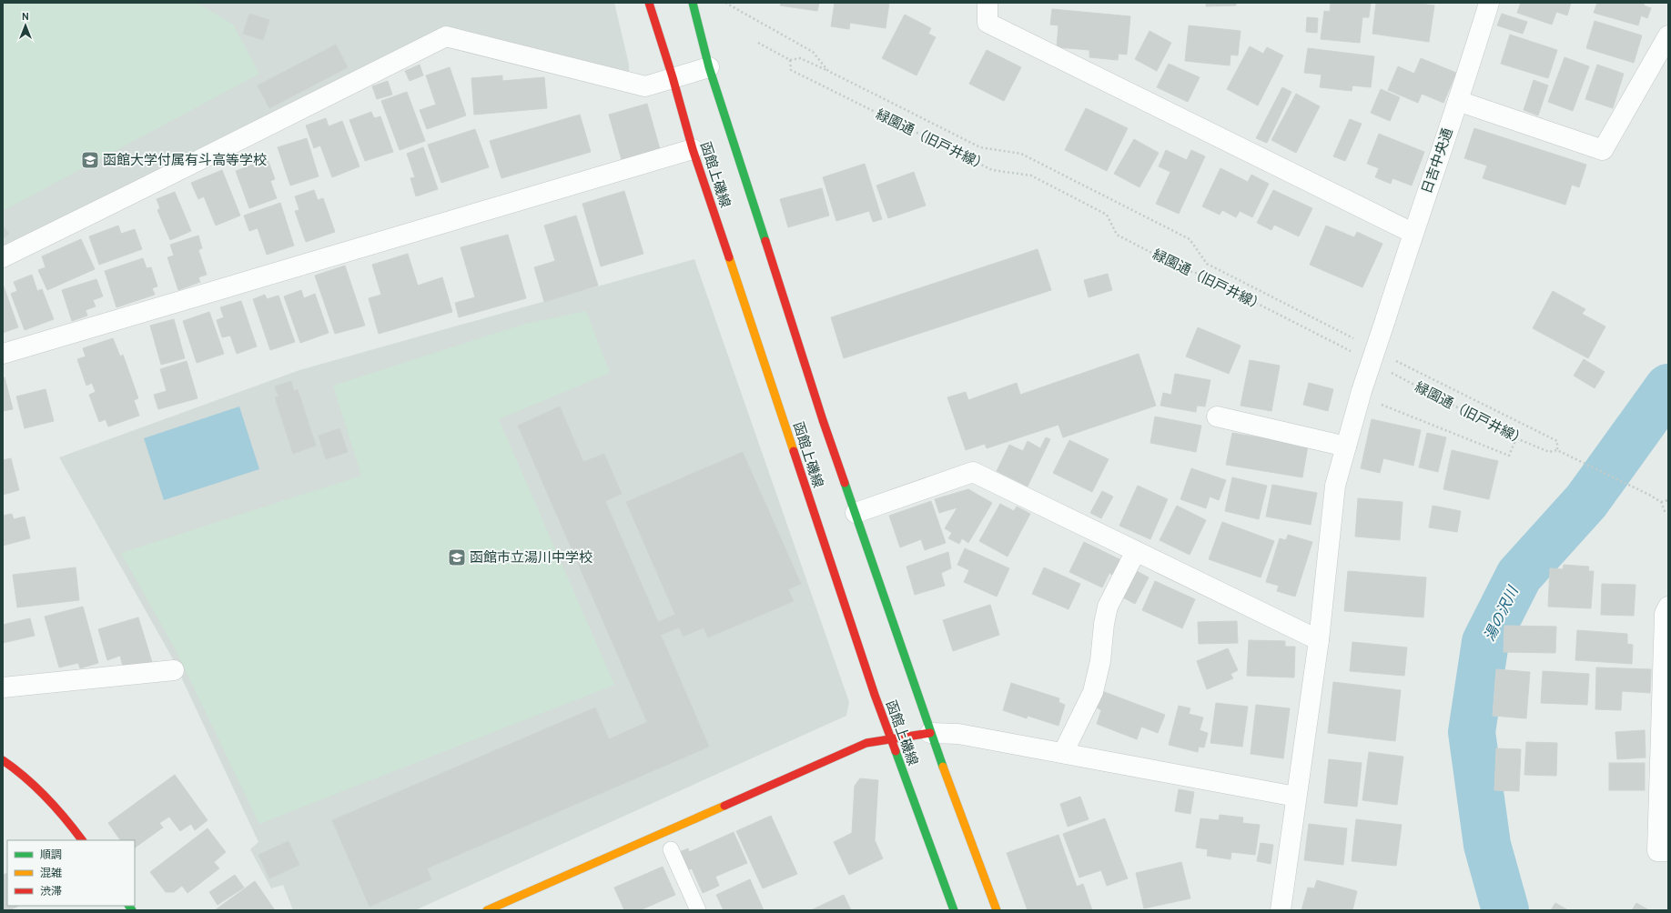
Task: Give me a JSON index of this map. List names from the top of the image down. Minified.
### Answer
{"streets":{"main road":["函館上磯線"],"street":["日吉中央通"],"path":["緑園通（旧戸井線）"]},"water":["湯の沢川"],"places":{"school or university":["函館大学付属有斗高等学校","函館市立湯川中学校"]},"legend":["順調","混雑","渋滞"],"north":"top"}
